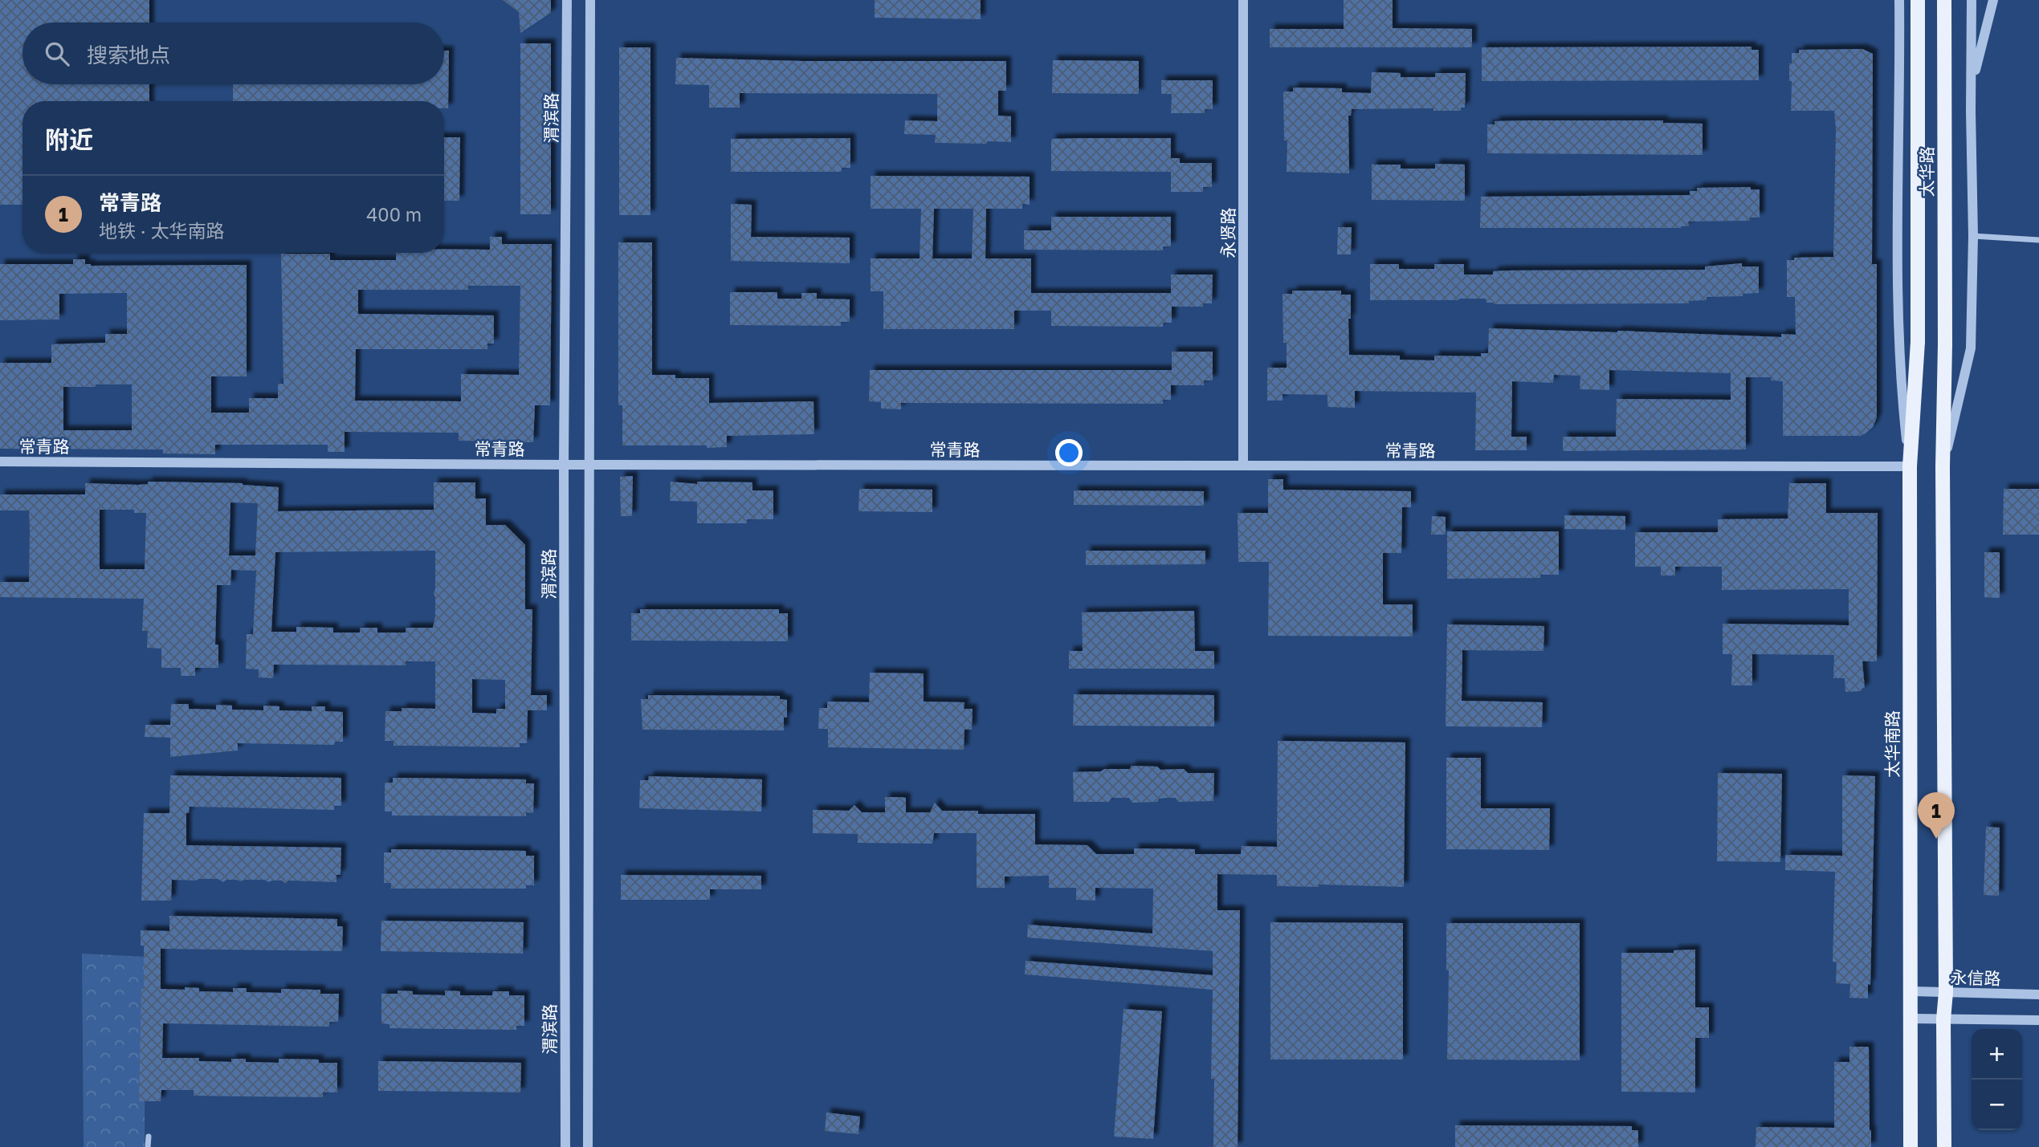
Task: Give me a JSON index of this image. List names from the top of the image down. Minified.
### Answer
{"streets":{"main road":["太华路","太华南路"],"street":["渭滨路","永贤路","常青路","永信路"]},"crossings":[["渭滨路","常青路"],["太华路","太华南路"],["永贤路","常青路"],["常青路","太华南路"],["太华南路","永信路"]],"page":{"search":"搜索地点","heading":"附近","list":[{"mark":"1","name":"常青路","note":"地铁 · 太华南路","value":"400 m"}],"pins":"1","map_buttons":["+","−"]}}
